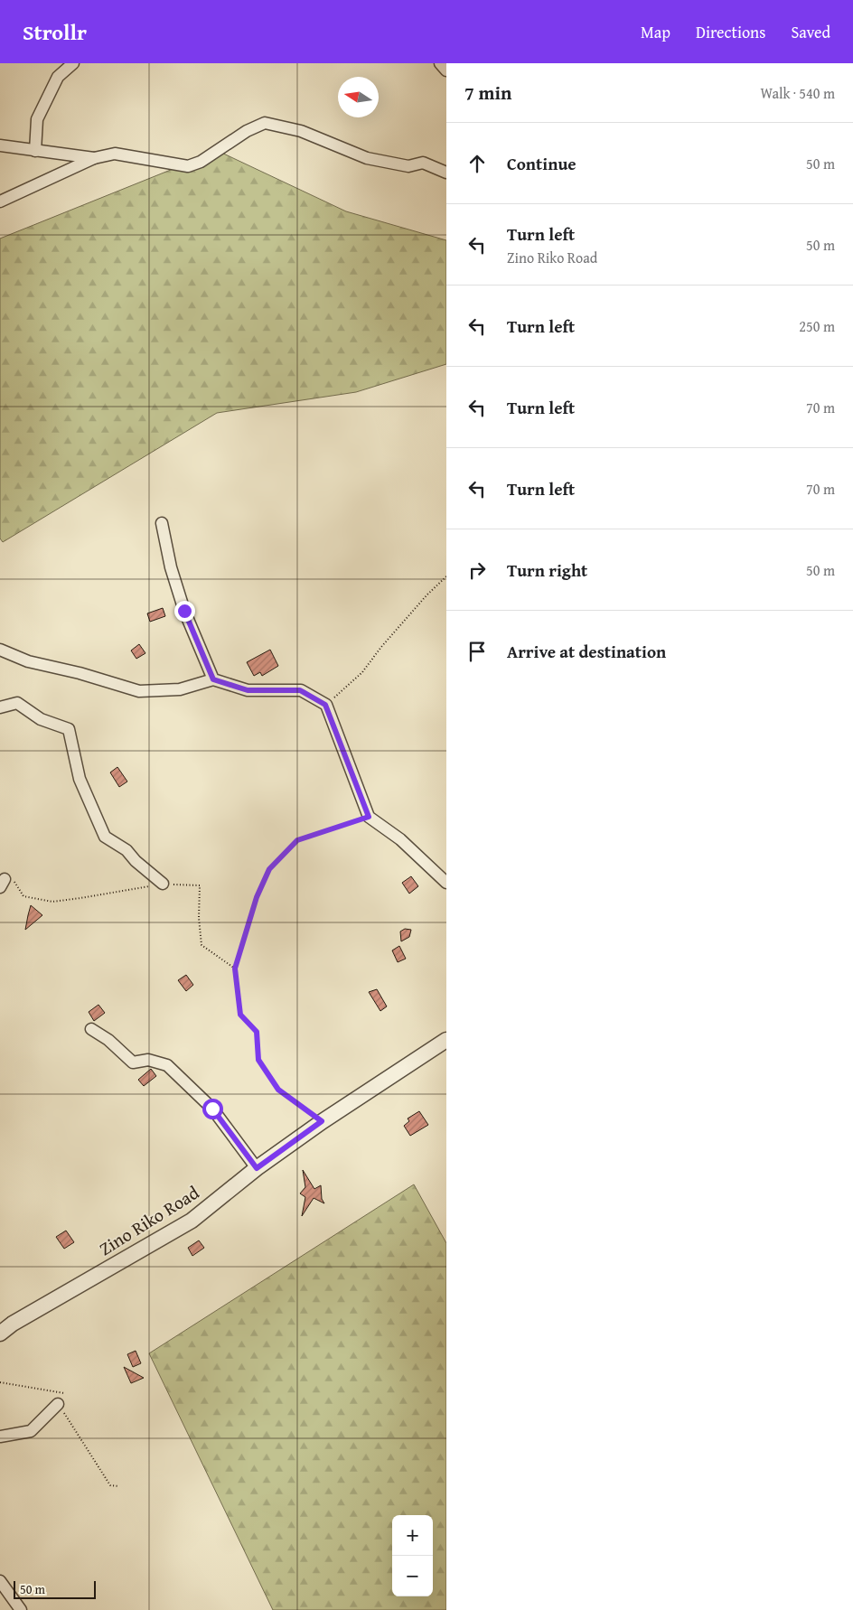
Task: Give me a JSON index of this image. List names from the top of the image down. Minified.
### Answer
{"streets":{"street":["Zino Riko Road"]},"scale_bar":"50 m","north":"left","page":{"header":"Strollr","nav":["Map","Directions","Saved"],"heading":["7 min","Walk · 540 m"],"list":[["Continue","50 m"],["Turn left","Zino Riko Road","50 m"],["Turn left","250 m"],["Turn left","70 m"],["Turn left","70 m"],["Turn right","50 m"],"Arrive at destination"],"map_buttons":["+","−"],"scale":"50 m"}}
